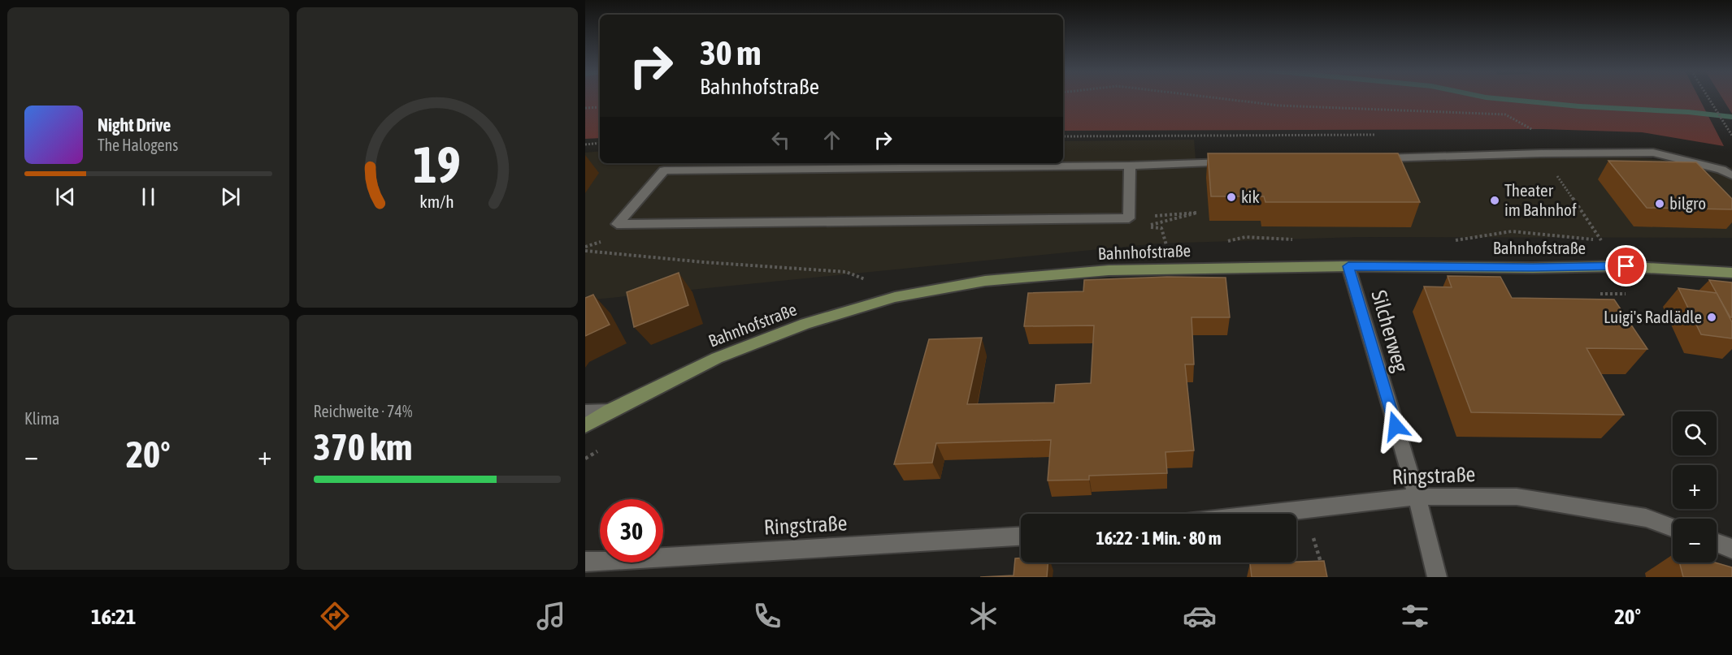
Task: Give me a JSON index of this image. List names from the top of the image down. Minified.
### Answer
{"streets":{"main road":["Bahnhofstraße"],"street":["Silcherweg","Ringstraße"]},"crossings":[["Bahnhofstraße","Silcherweg"],["Silcherweg","Ringstraße"]],"places":["kik","Theater im Bahnhof","bilgro","Luigi's Radlädle"],"page":{"turn":["30 m","Bahnhofstraße"],"song":["Night Drive","The Halogens"],"tile":["Klima",["Reichweite · 74%","370 km"]],"map_buttons":["+","−"],"heat":["−","20°","+"],"limit":"30","trip":"16:22 · 1 Min. · 80 m","tabs":["16:21","20°"],"gauge":["19","km/h"]}}
